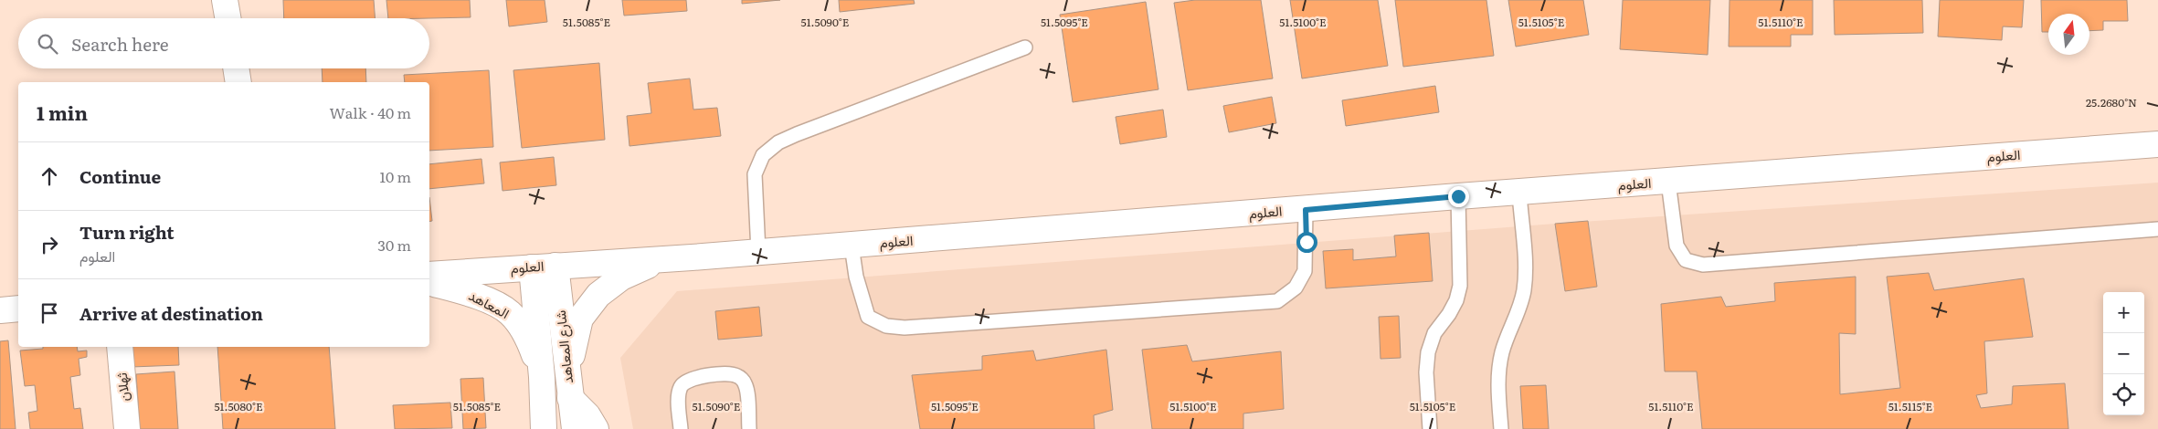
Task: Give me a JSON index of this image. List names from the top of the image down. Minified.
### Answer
{"streets":{"street":["العلوم","المعاهد","شارع المعاهد","ثهلان"]},"crossings":[["العلوم","شارع المعاهد"],["المعاهد","شارع المعاهد"]],"north":"top","page":{"search":"Search here","heading":["1 min","Walk · 40 m"],"list":[["Continue","10 m"],["Turn right","العلوم","30 m"],"Arrive at destination"],"map_buttons":["+","−"]},"coordinates":["51.5085°E","51.5090°E","51.5095°E","51.5100°E","51.5105°E","51.5110°E","25.2680°N","51.5080°E","51.5115°E"]}
